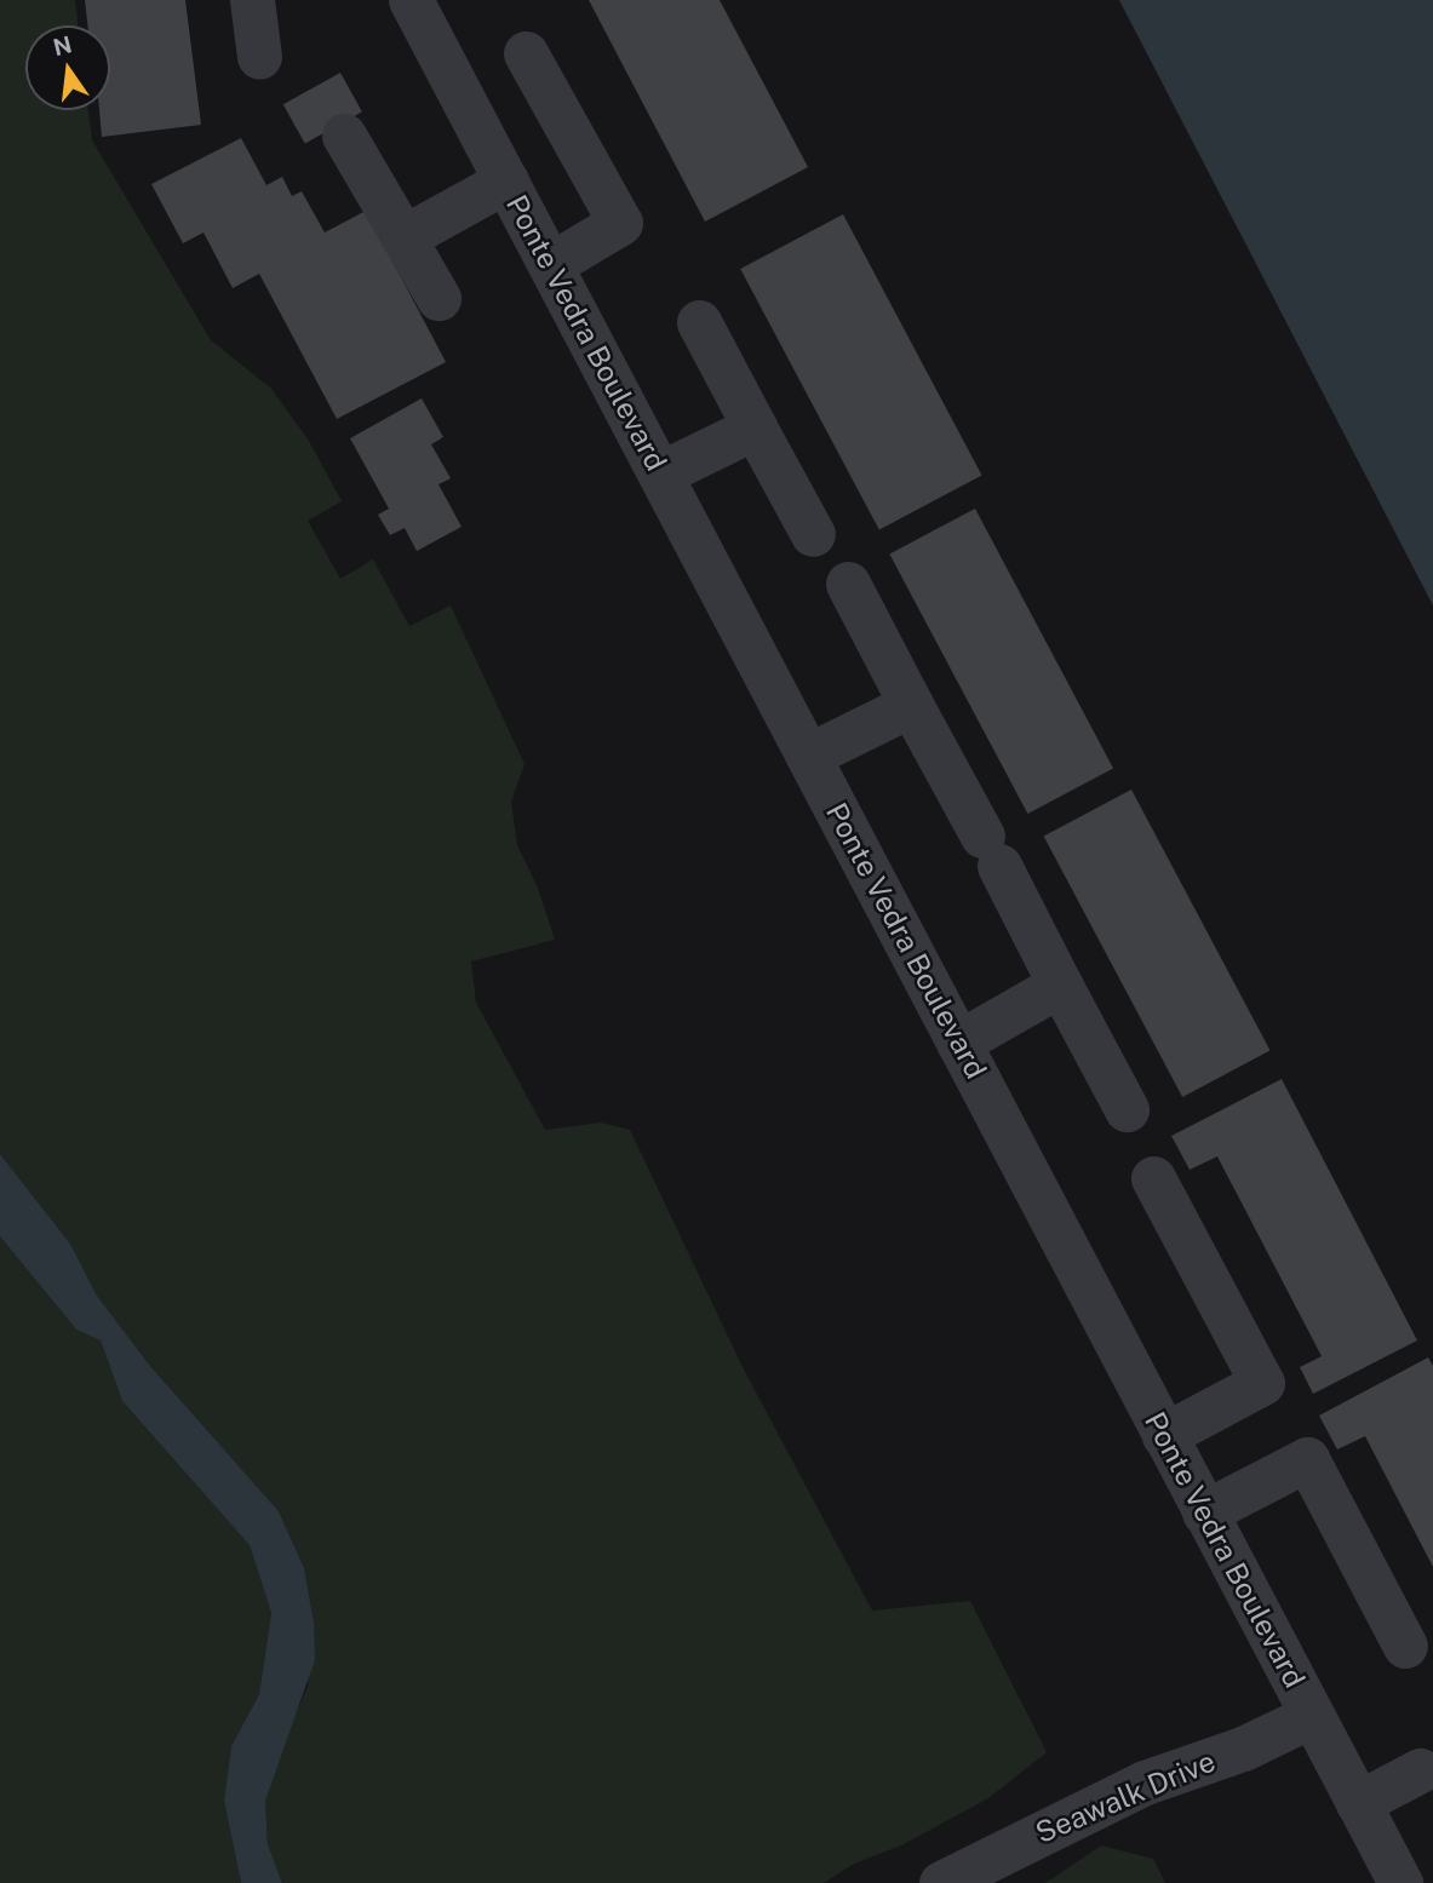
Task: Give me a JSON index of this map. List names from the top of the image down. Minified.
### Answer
{"streets":{"street":["Ponte Vedra Boulevard","Seawalk Drive"]},"crossings":[["Ponte Vedra Boulevard","Seawalk Drive"]],"north":"top"}
